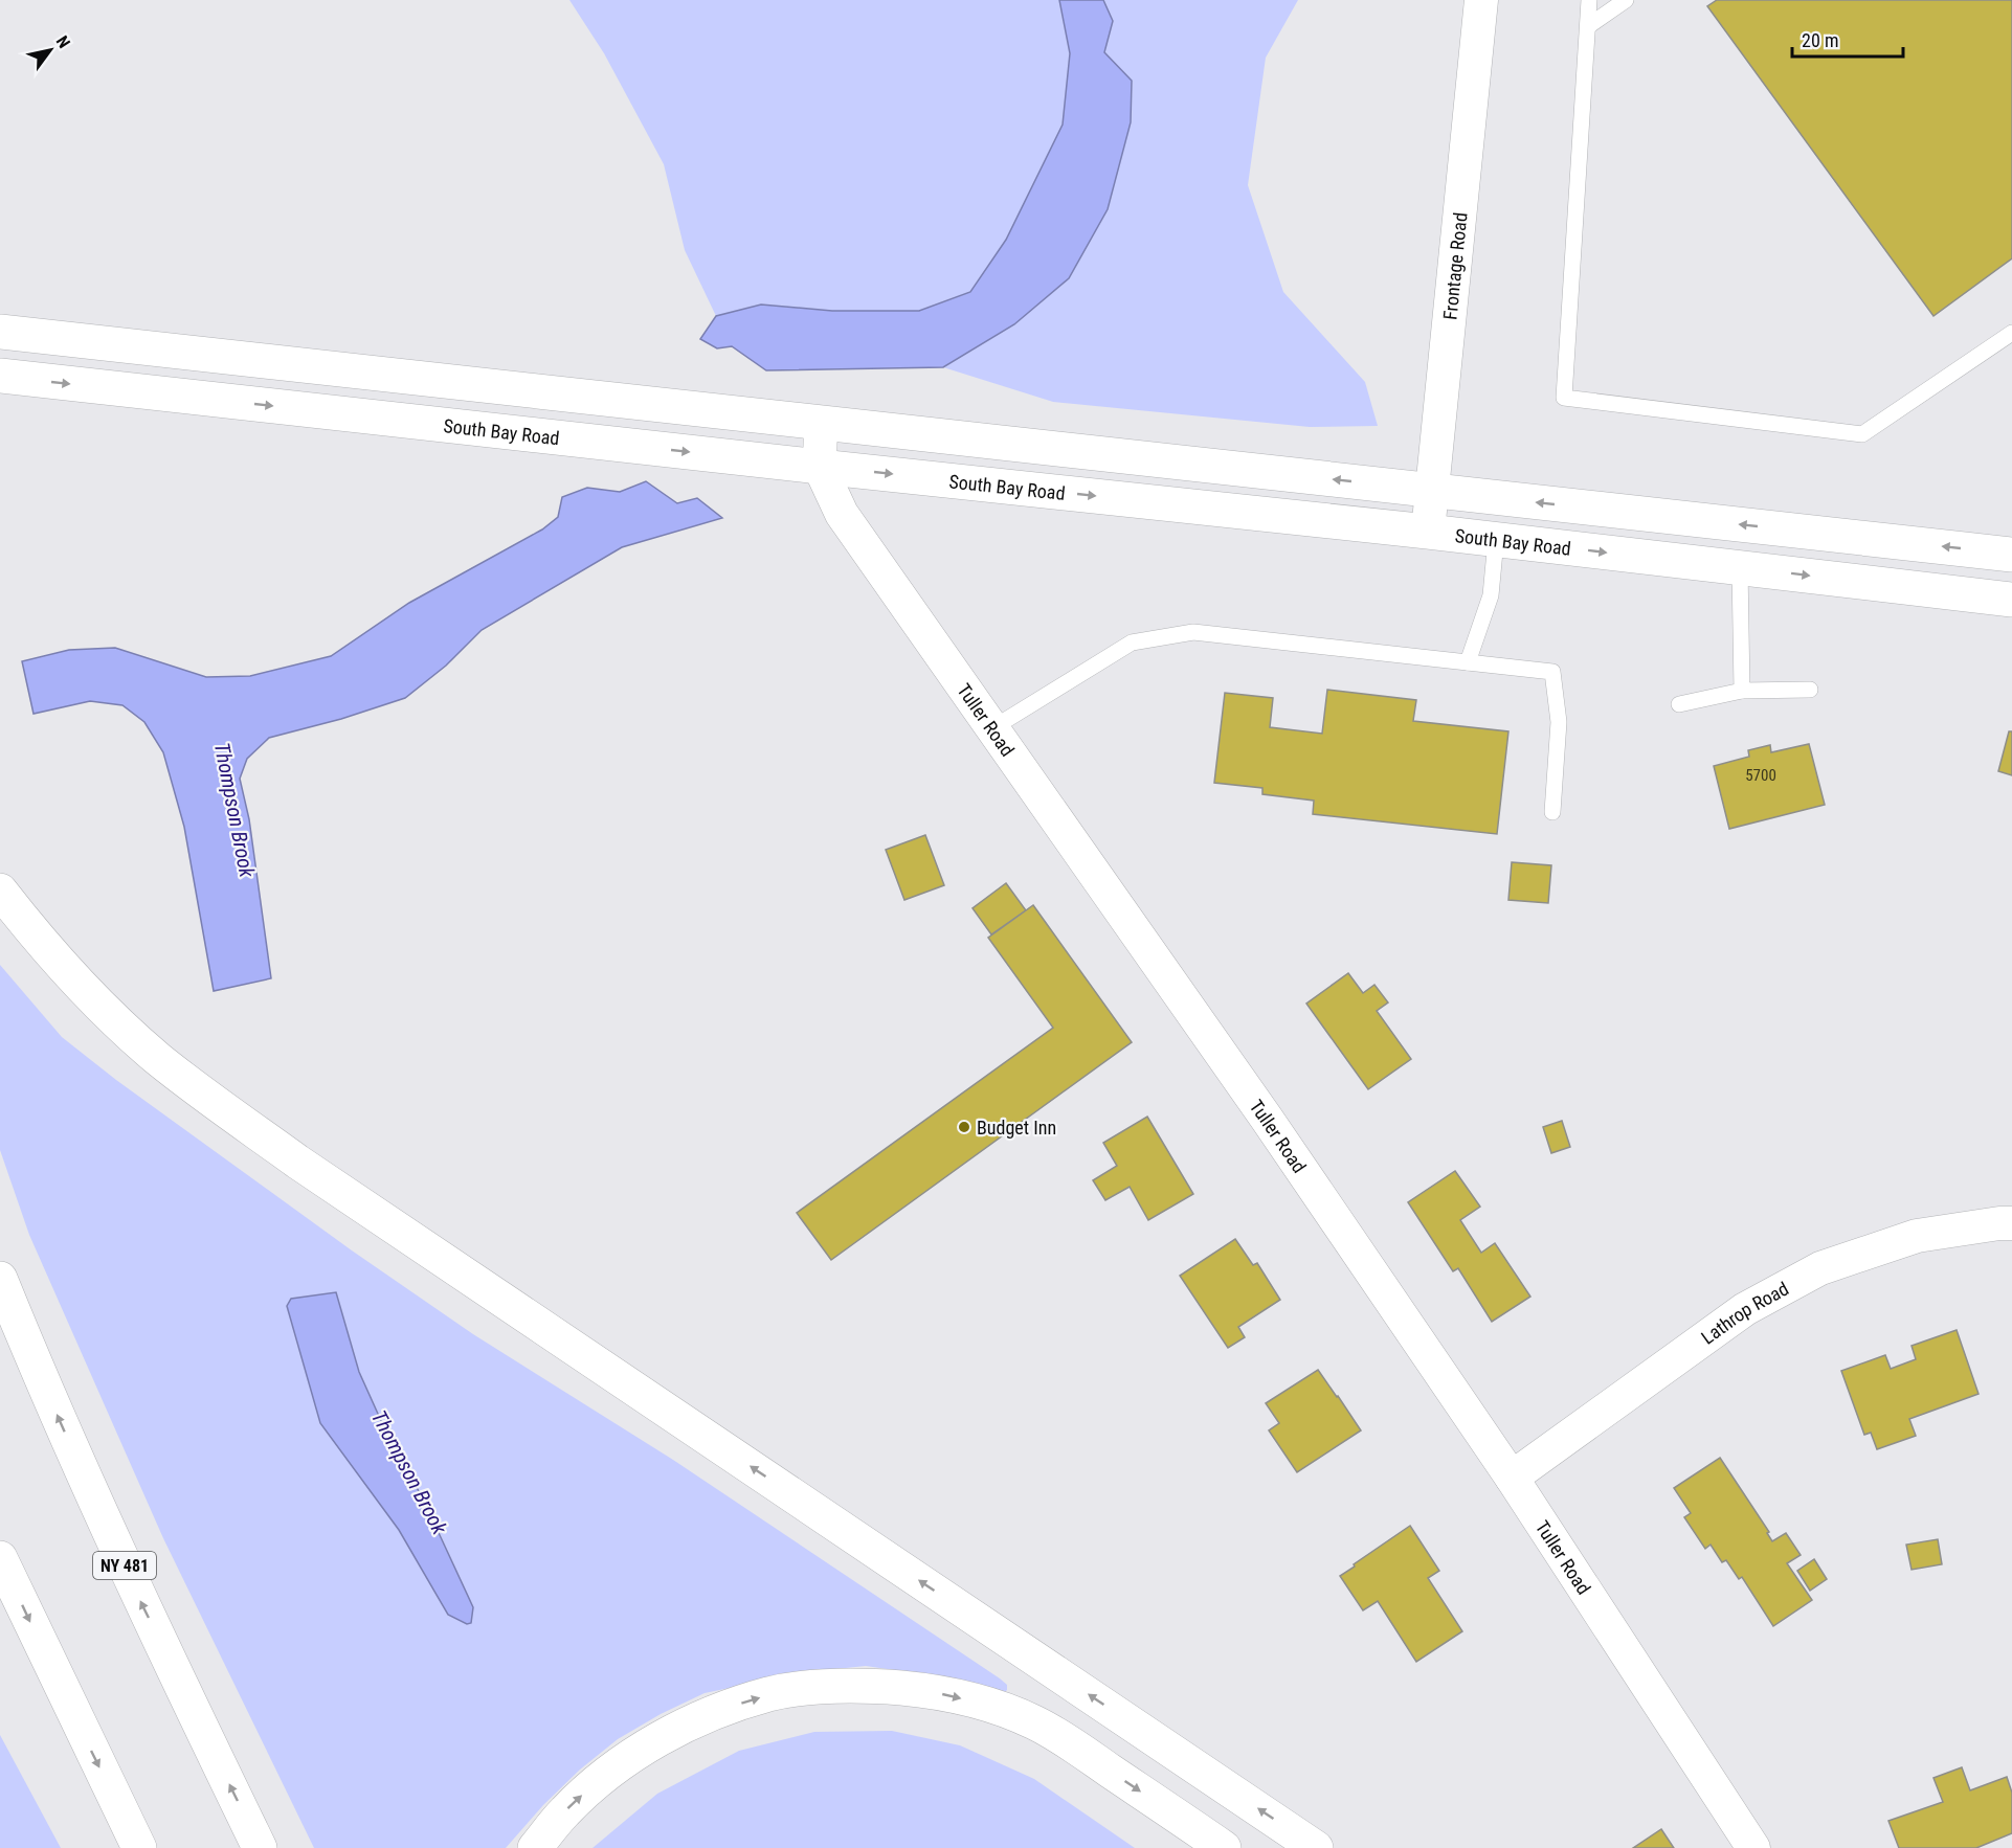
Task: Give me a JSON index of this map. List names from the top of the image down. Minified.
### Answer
{"streets":{"main road":["South Bay Road","NY 481"],"street":["Frontage Road","Tuller Road","Lathrop Road"]},"crossings":[["Frontage Road","South Bay Road"],["South Bay Road","Tuller Road"],["Tuller Road","Lathrop Road"]],"water":["Thompson Brook"],"places":["Budget Inn"],"house_numbers":["5700"],"scale_bar":"20 m","north":"top right"}
